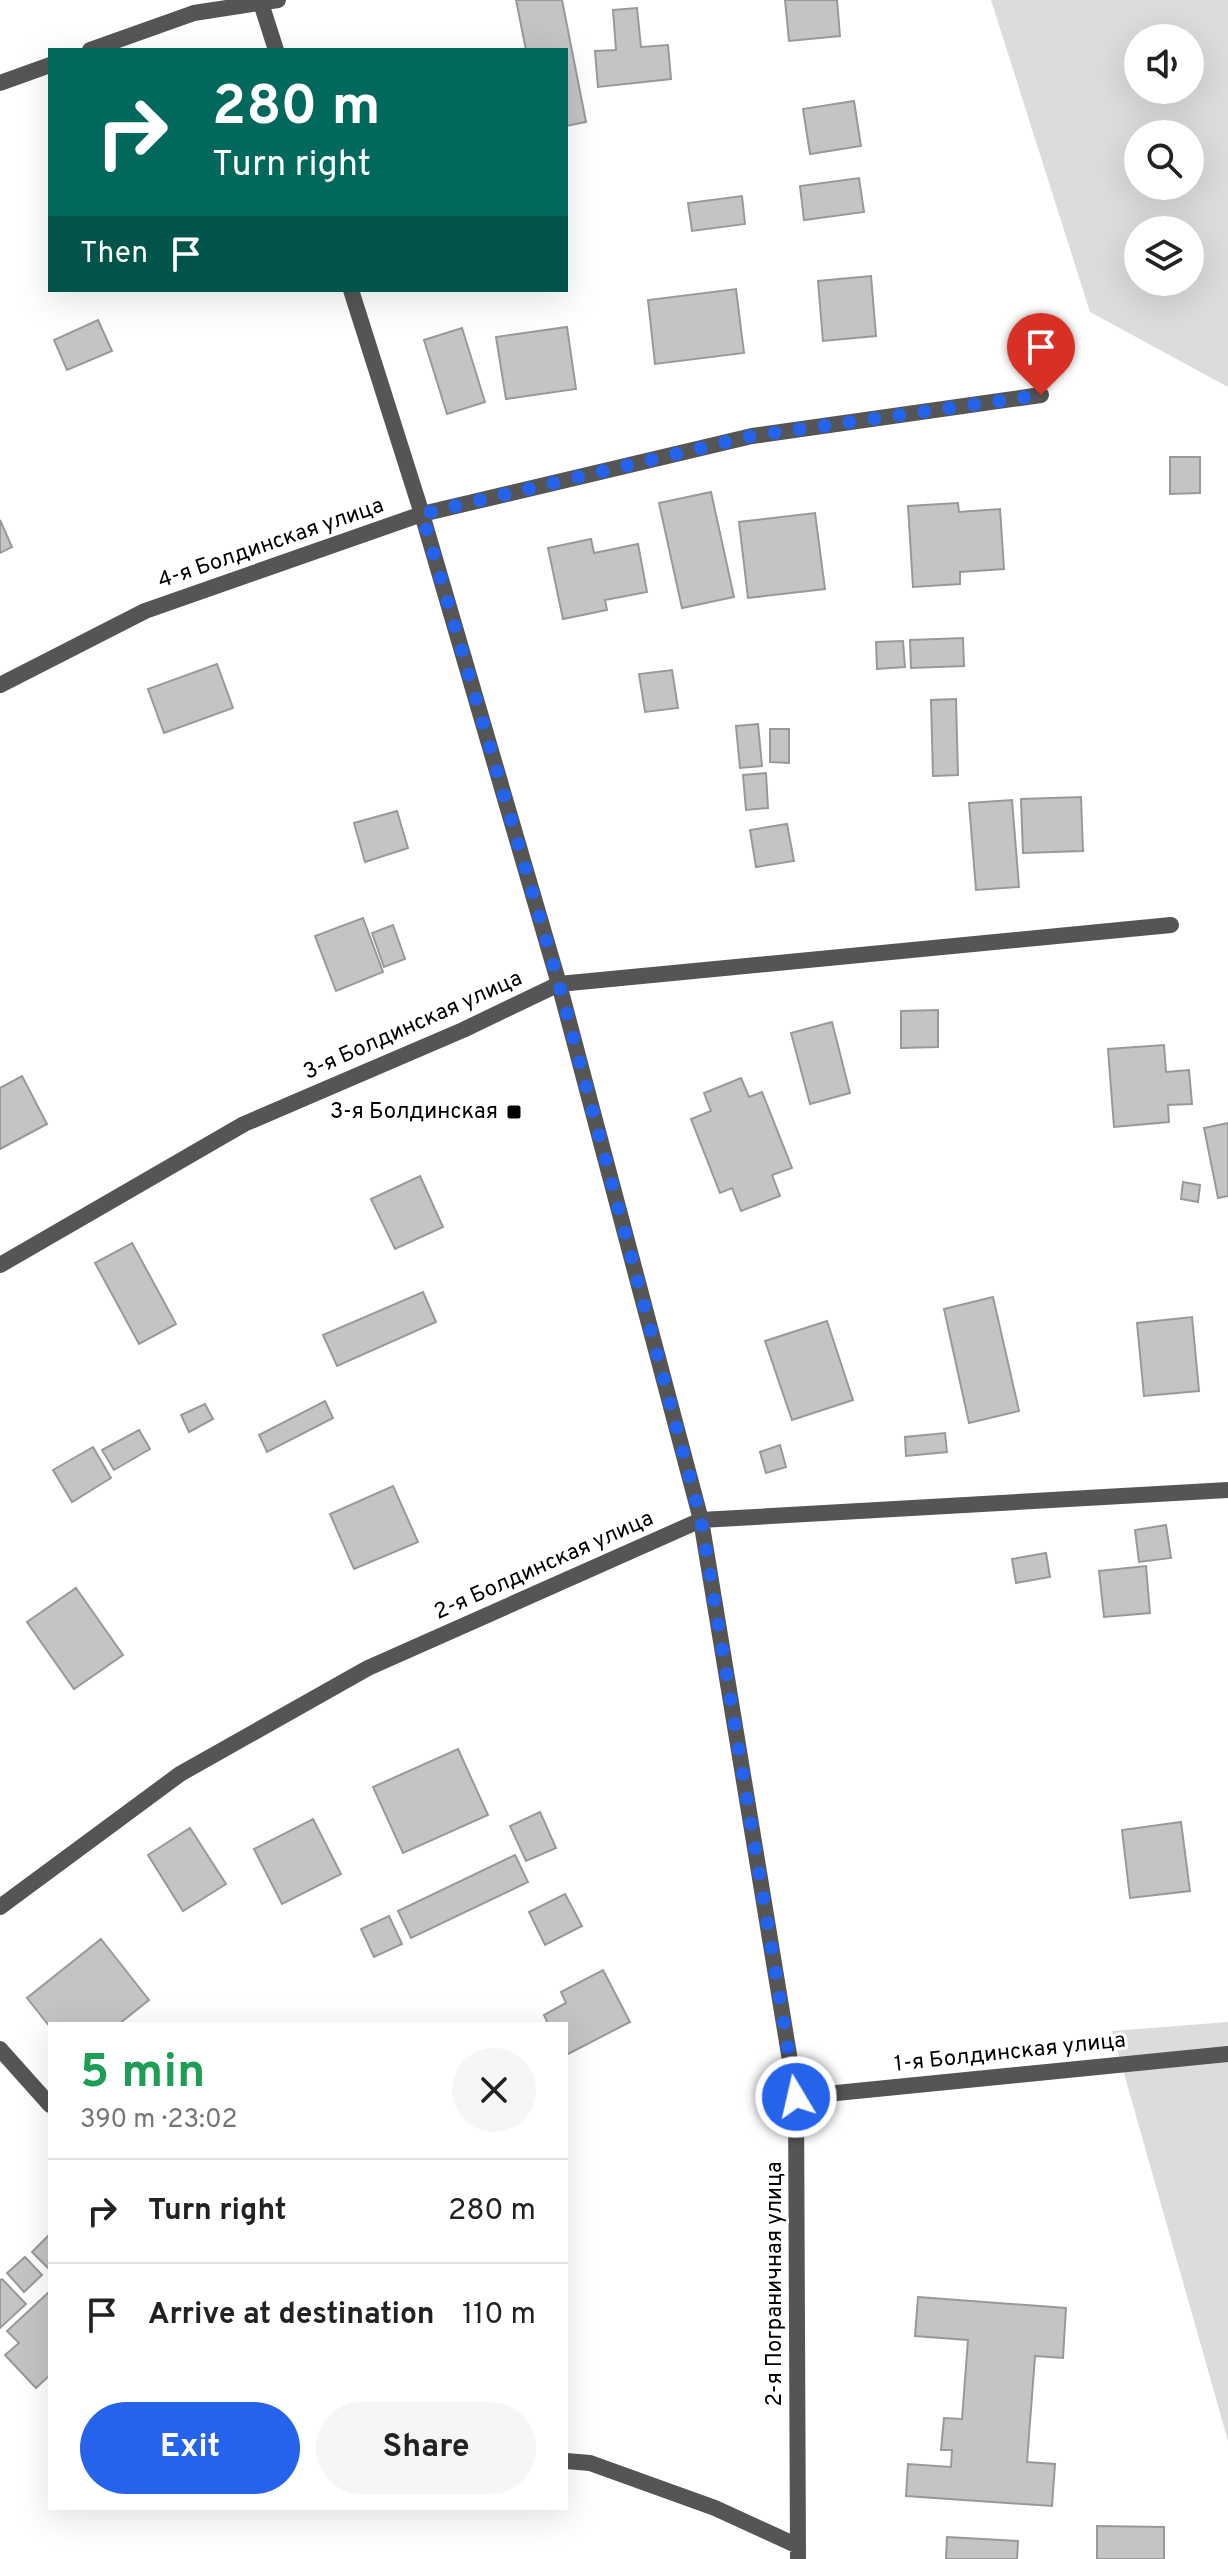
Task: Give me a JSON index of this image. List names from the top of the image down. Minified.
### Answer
{"streets":{"street":["4-я Болдинская улица","3-я Болдинская улица","2-я Болдинская улица","1-я Болдинская улица","2-я Пограничная улица"]},"crossings":[["4-я Болдинская улица","2-я Пограничная улица"],["3-я Болдинская улица","2-я Пограничная улица"],["2-я Болдинская улица","2-я Пограничная улица"],["1-я Болдинская улица","2-я Пограничная улица"]],"places":{"transit":["3-я Болдинская"]},"page":{"turn":["280 m","Turn right"],"then":"Then","heading":["5 min","390 m · 23:02"],"list":[{"name":"Turn right","value":"280 m"},{"name":"Arrive at destination","value":"110 m"}],"buttons":["Exit","Share"]}}
